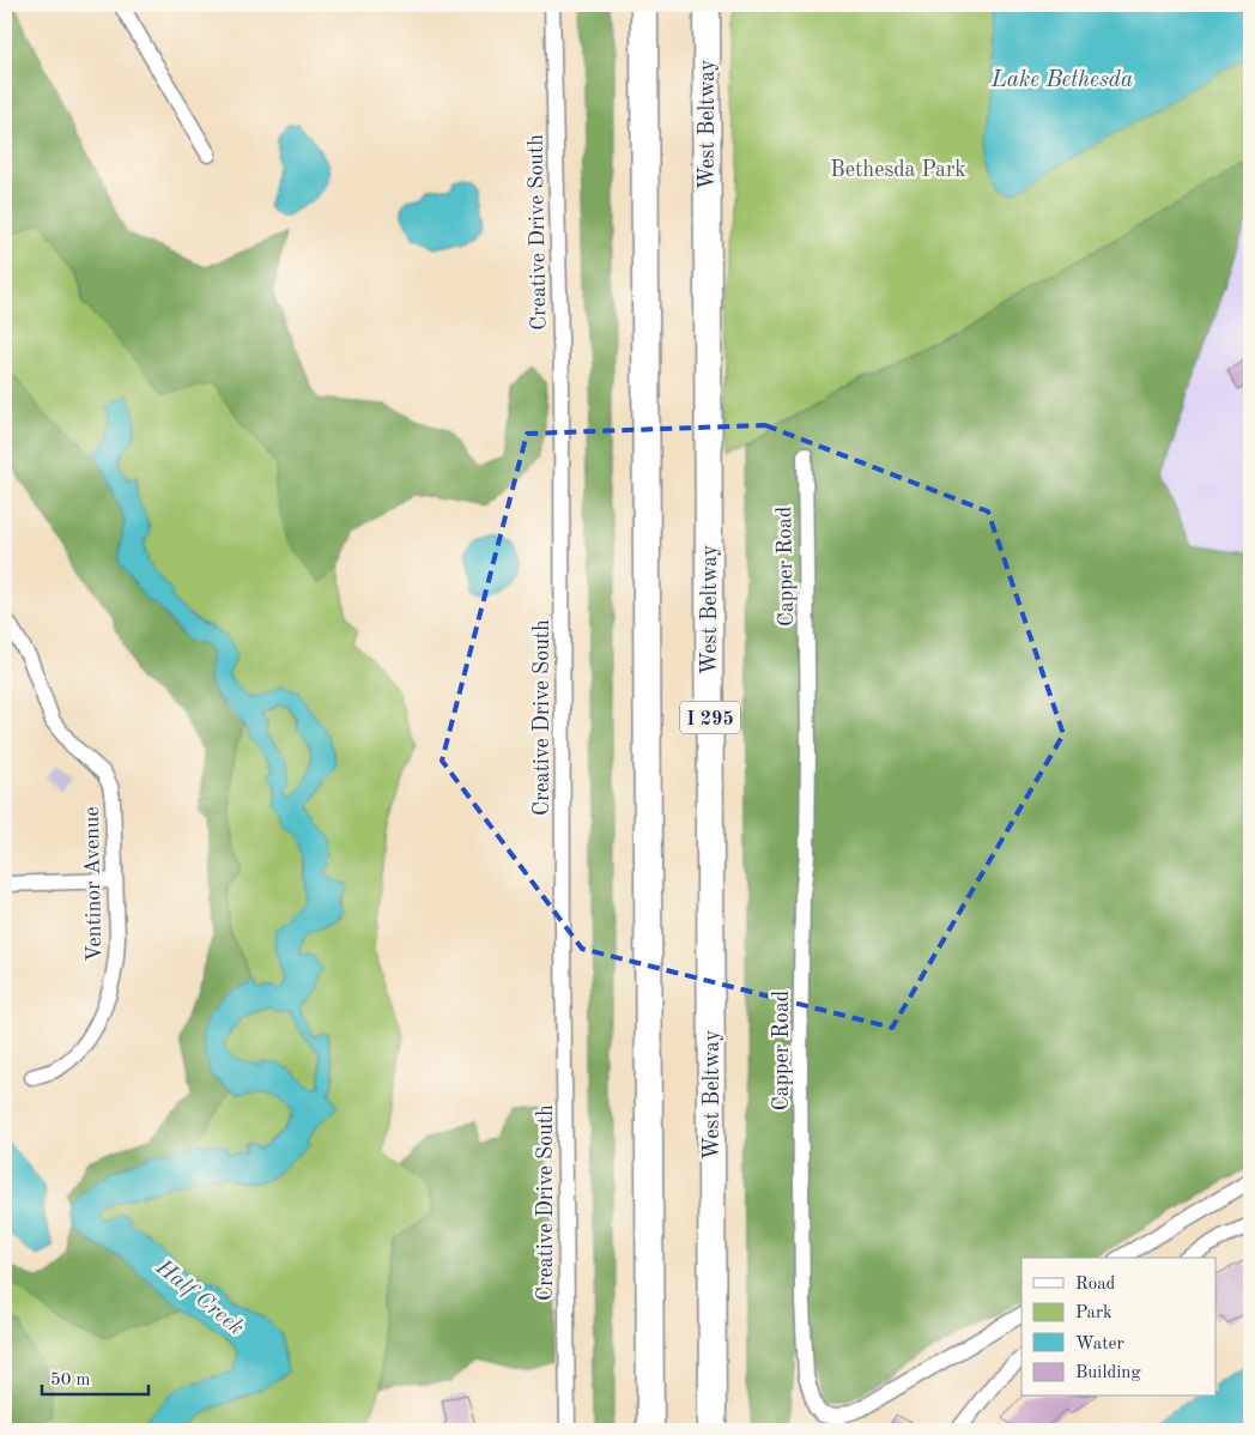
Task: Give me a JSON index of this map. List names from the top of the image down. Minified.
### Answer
{"streets":{"highway":["West Beltway","I 295"],"street":["Creative Drive South","Capper Road","Ventinor Avenue"]},"water":["Lake Bethesda","Half Creek"],"parks":["Bethesda Park"],"legend":["Road","Park","Water","Building"],"scale_bar":"50 m"}
